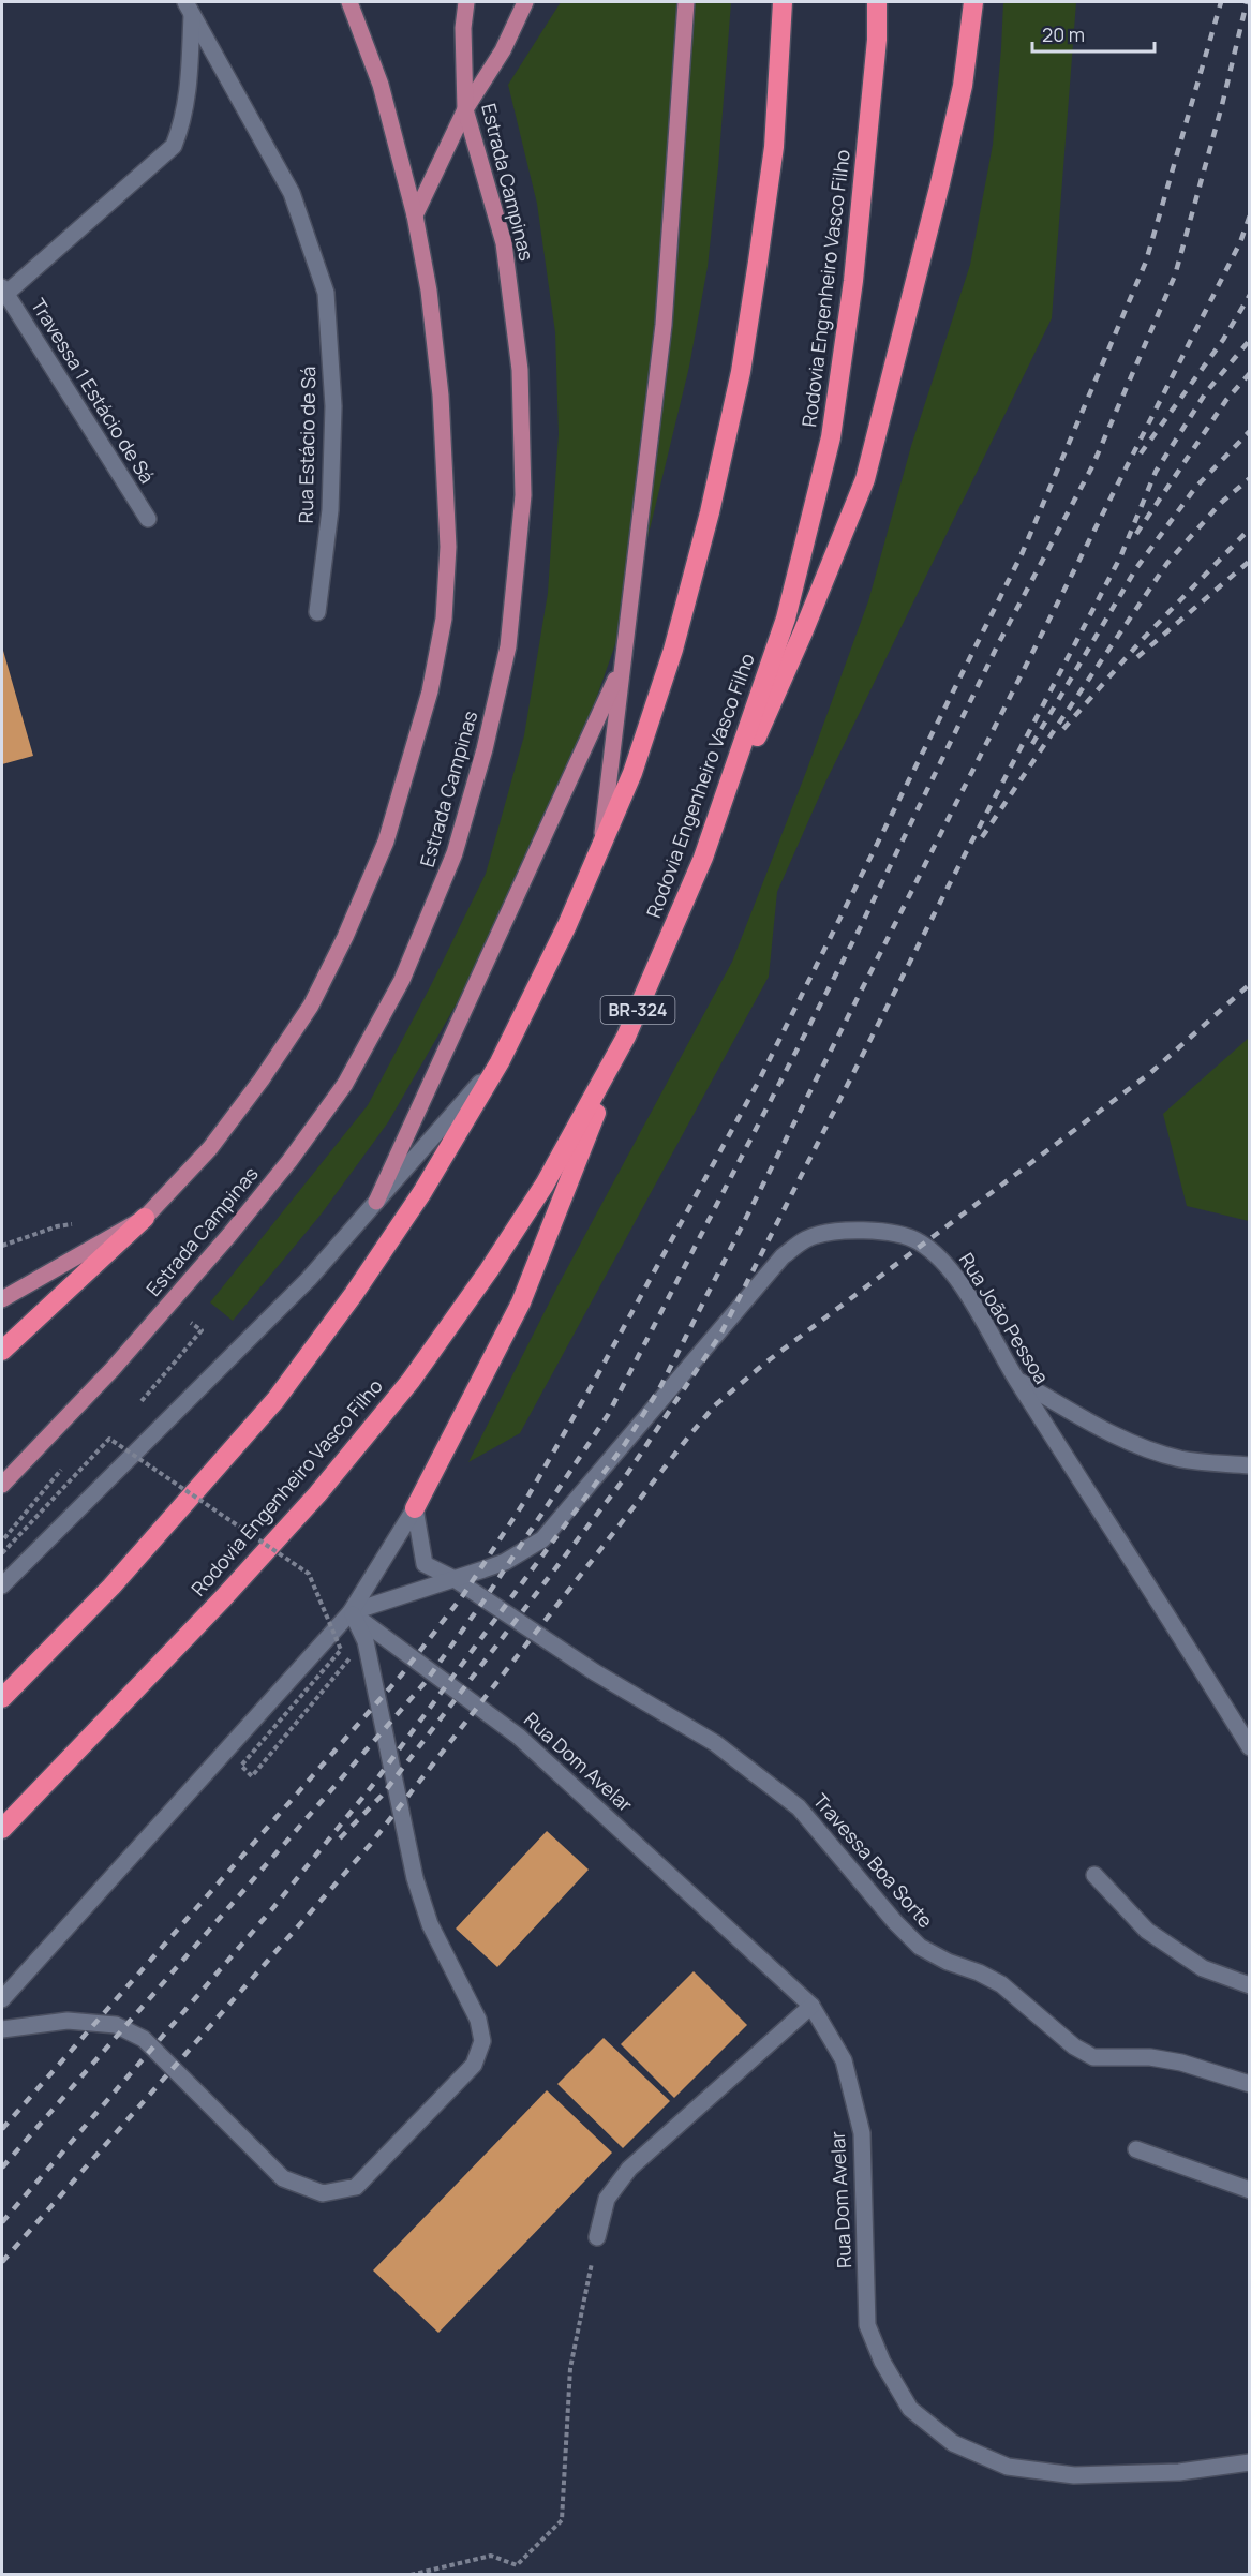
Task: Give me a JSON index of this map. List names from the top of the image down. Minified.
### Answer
{"streets":{"highway":["Rodovia Engenheiro Vasco Filho","BR-324"],"main road":["Estrada Campinas"],"street":["Travessa 1 Estácio de Sá","Rua Estácio de Sá","Rua João Pessoa","Rua Dom Avelar","Travessa Boa Sorte"]},"crossings":[["Rua João Pessoa","Rua Dom Avelar"],["Rua João Pessoa","Travessa Boa Sorte"]],"scale_bar":"20 m"}
